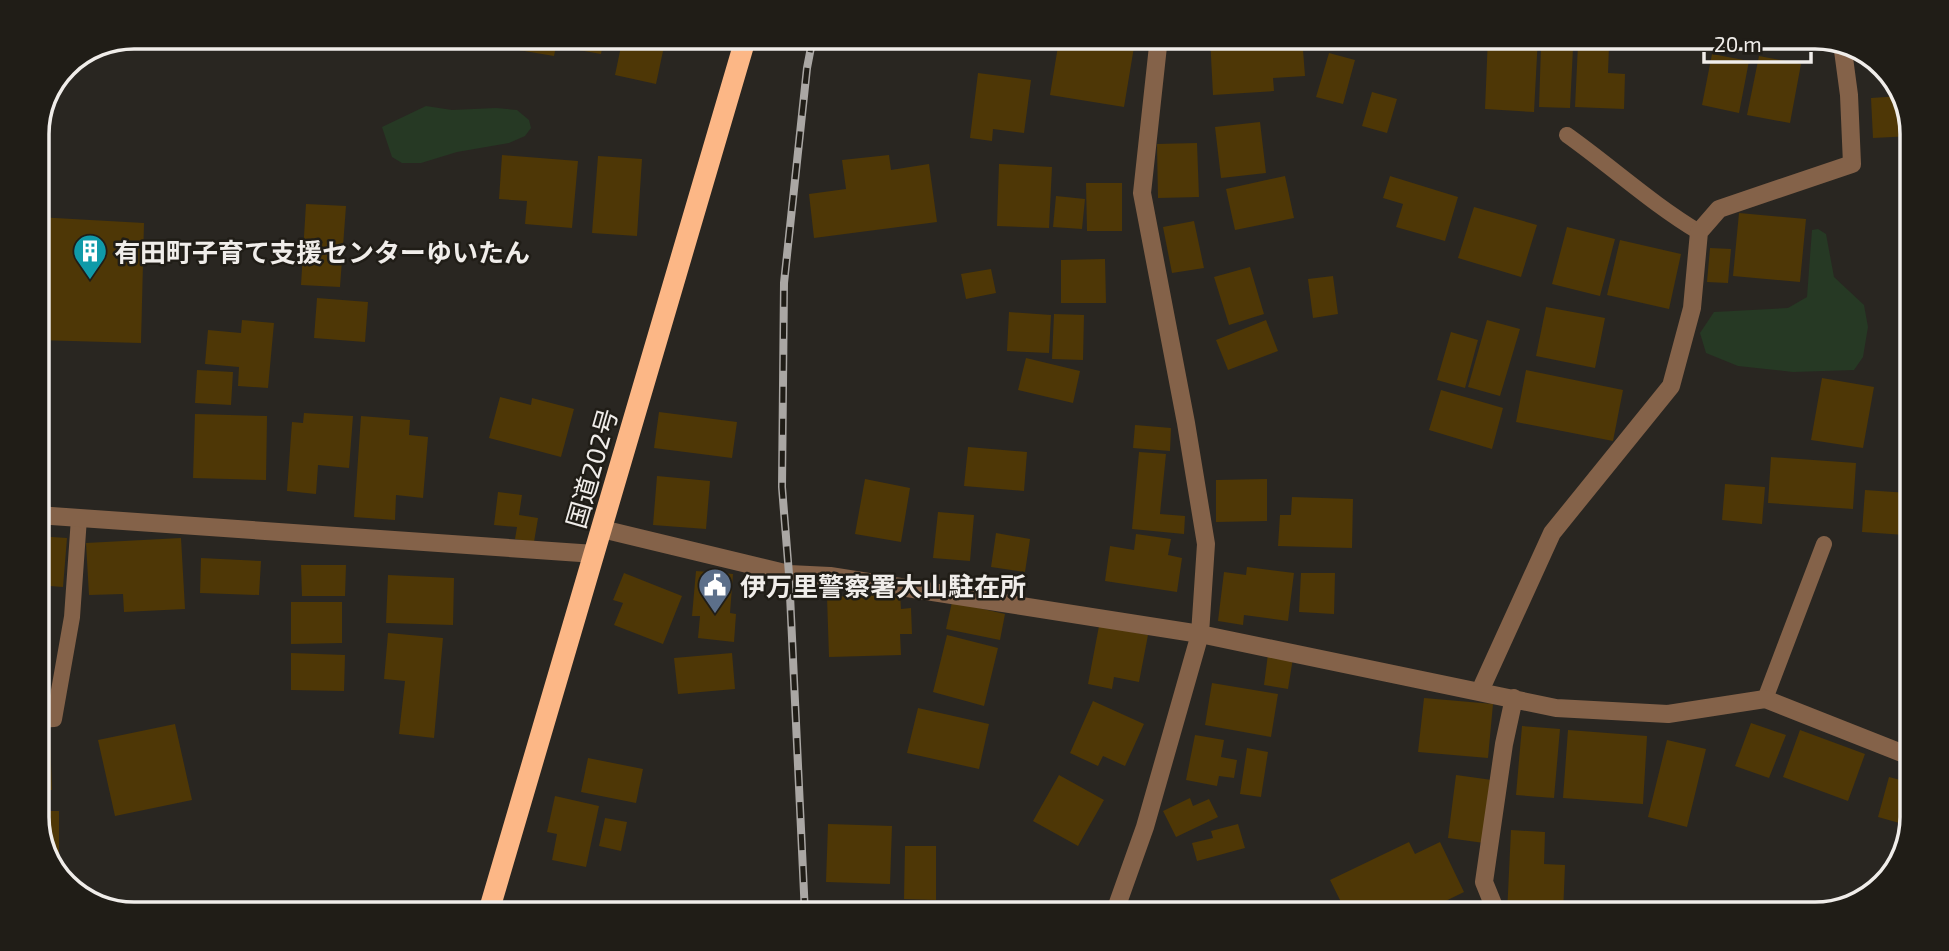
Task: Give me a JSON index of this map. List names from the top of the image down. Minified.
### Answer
{"streets":{"highway":["国道202号"]},"places":{"building":["有田町子育て支援センターゆいたん"],"public building":["伊万里警察署大山駐在所"]},"scale_bar":"20 m"}
